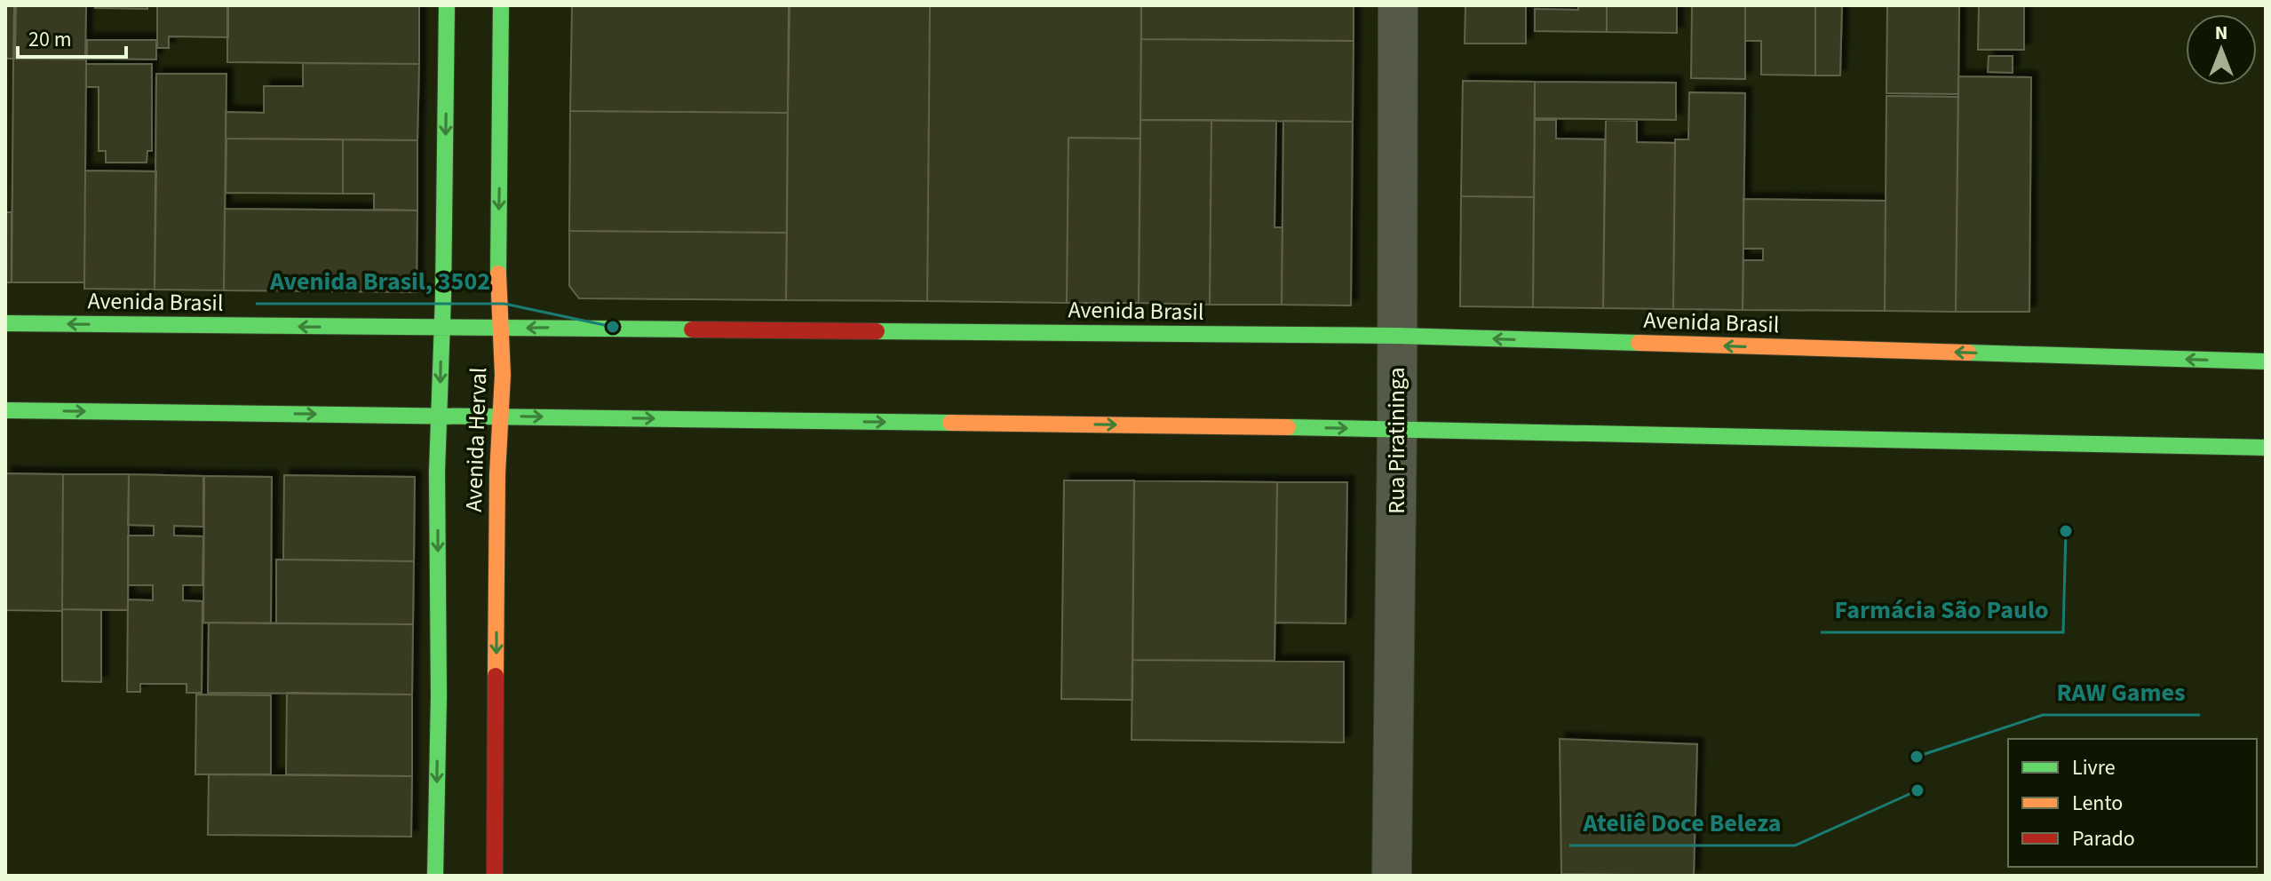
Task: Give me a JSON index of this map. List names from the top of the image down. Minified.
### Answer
{"streets":{"main road":["Avenida Brasil","Avenida Herval"],"street":["Rua Piratininga"]},"crossings":[["Avenida Brasil","Avenida Herval"],["Avenida Brasil","Rua Piratininga"]],"one_way":["Avenida Herval"],"places":["Avenida Brasil, 3502","Farmácia São Paulo","RAW Games","Ateliê Doce Beleza"],"legend":["Livre","Lento","Parado"],"scale_bar":"20 m","north":"top"}
